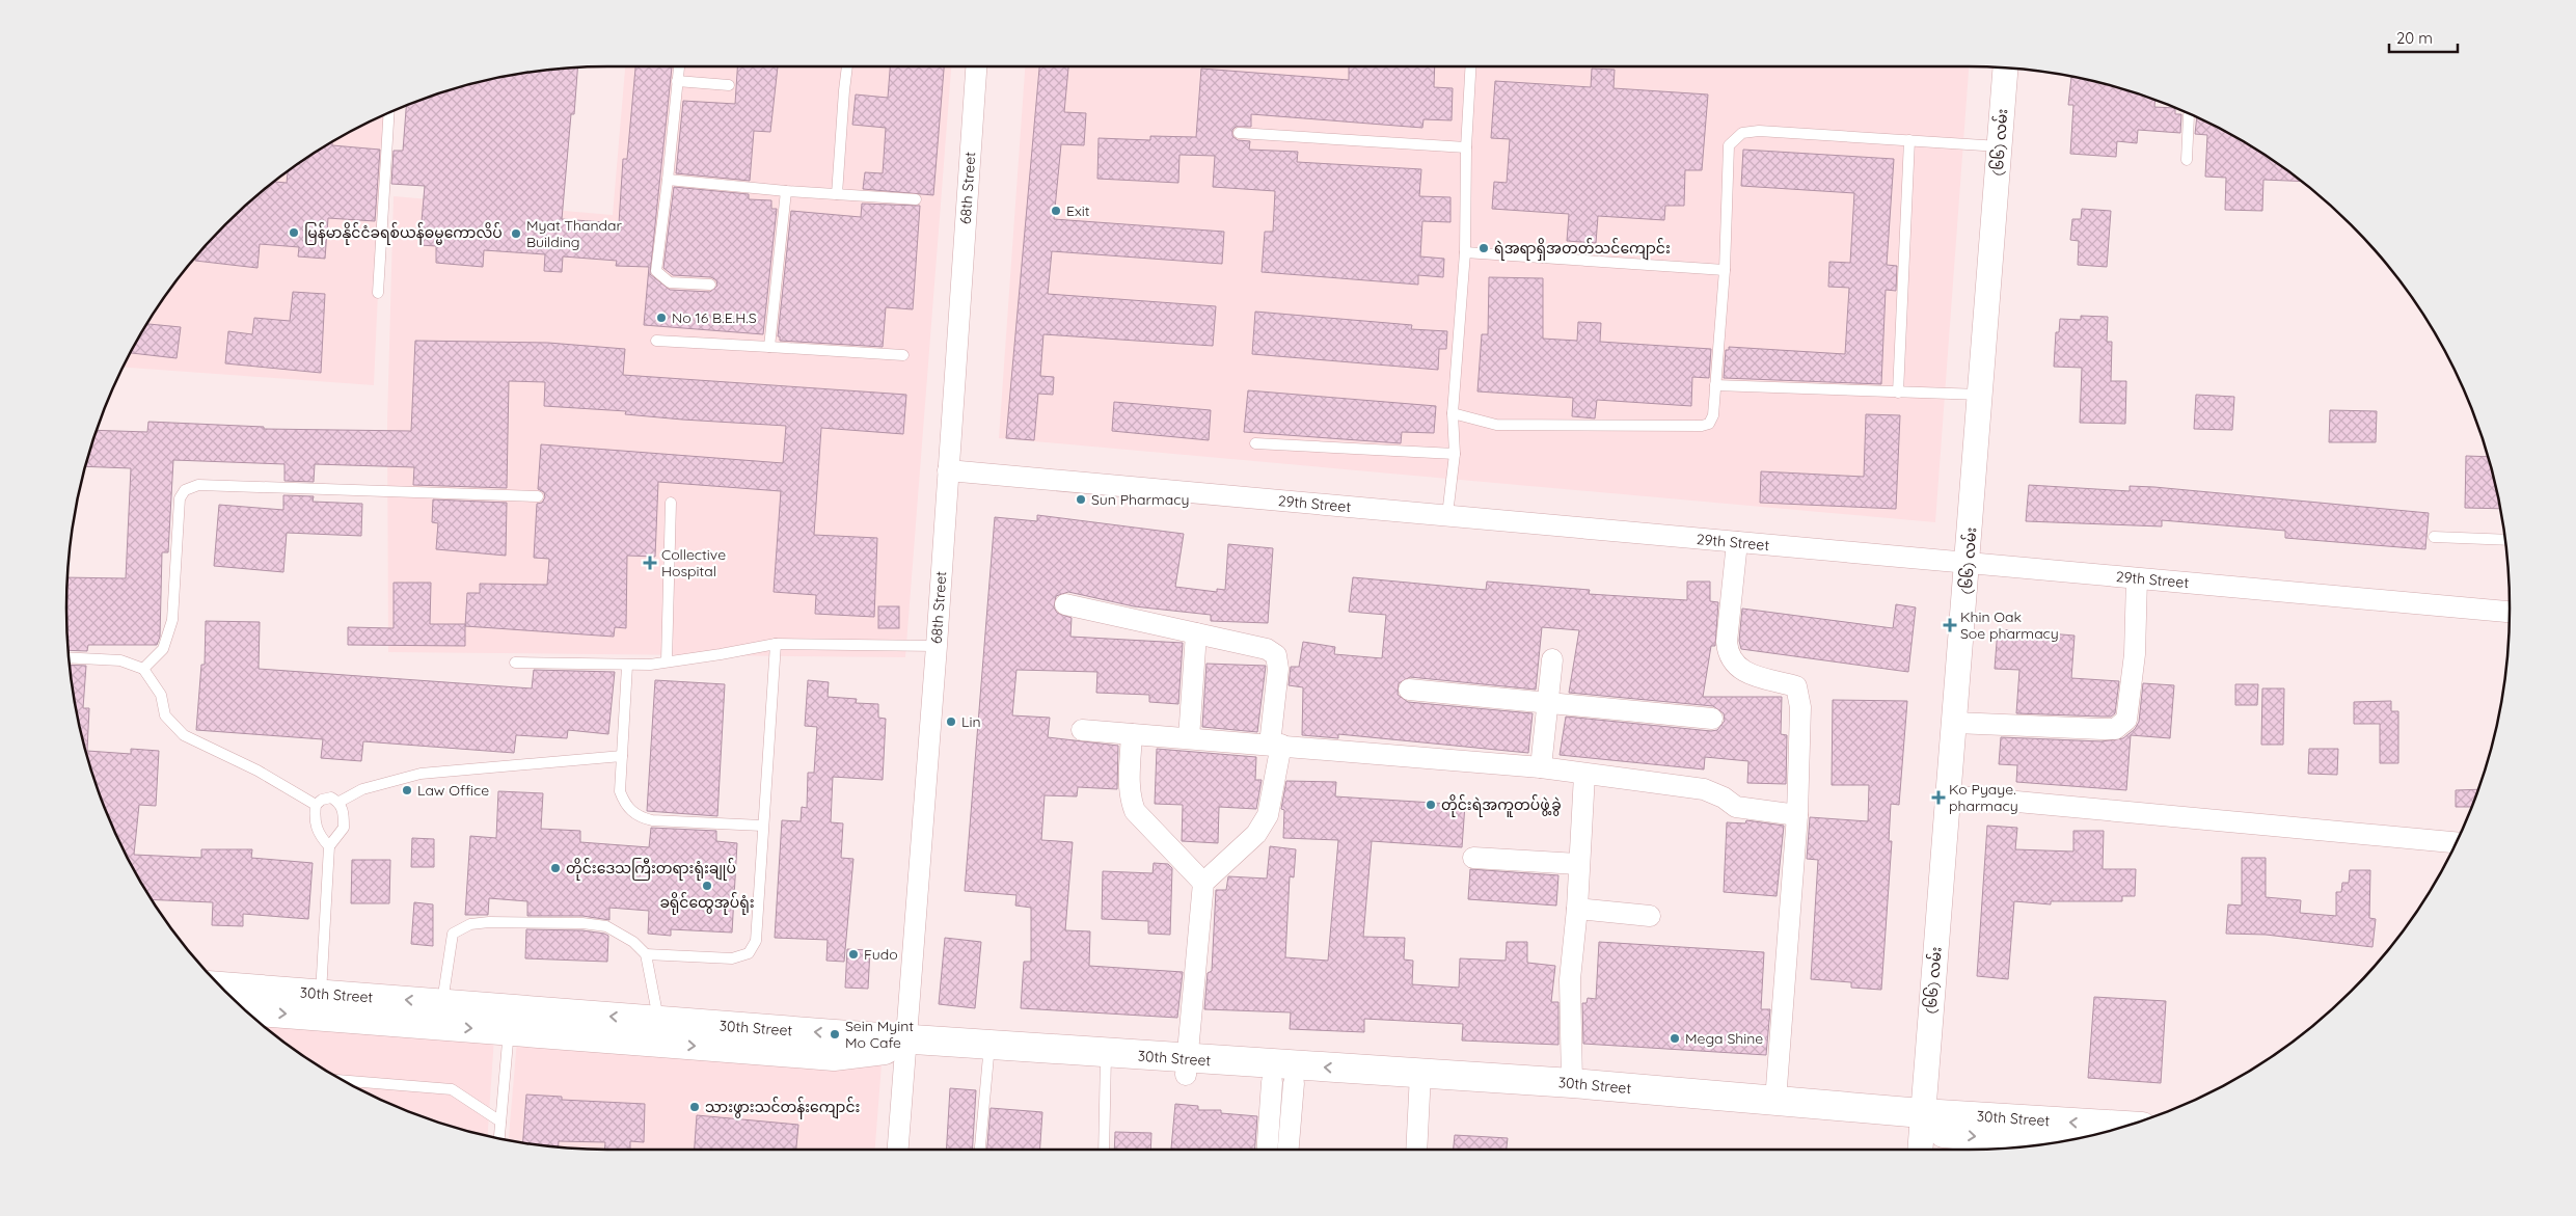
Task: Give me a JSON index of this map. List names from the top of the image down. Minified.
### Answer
{"streets":{"main road":["30th Street"],"street":["(၆၆) လမ်း","68th Street","29th Street"]},"crossings":[["(၆၆) လမ်း","29th Street"],["(၆၆) လမ်း","30th Street"],["68th Street","29th Street"],["68th Street","30th Street"]],"places":{"other":["Exit","မြန်မာနိုင်ငံခရစ်ယန်ဓမ္မကောလိပ်","Myat Thandar Building","ရဲအရာရှိအတတ်သင်ကျောင်း","No 16 B.E.H.S","Sun Pharmacy","Lin","Law Office","တိုင်းရဲအကူတပ်ဖွဲ့ခွဲ","တိုင်းဒေသကြီးတရားရုံးချုပ်","ခရိုင်ထွေအုပ်ရုံး","Fudo","Sein Myint Mo Cafe","Mega Shine","သားဖွားသင်တန်းကျောင်း"],"health":["Collective Hospital","Khin Oak Soe pharmacy","Ko Pyaye. pharmacy"]},"scale_bar":"20 m"}
